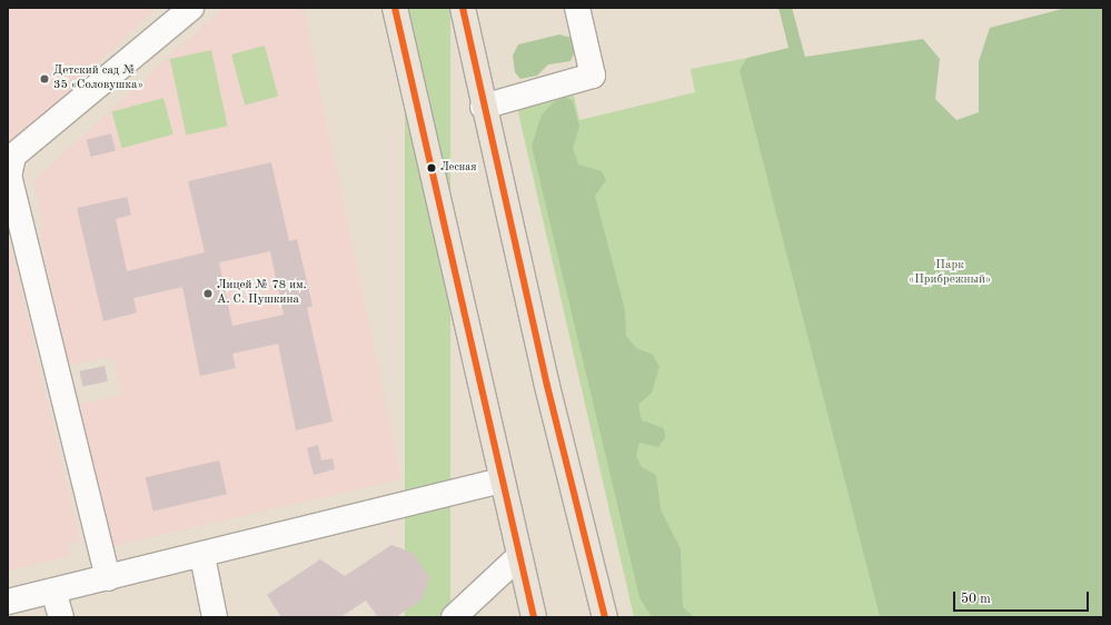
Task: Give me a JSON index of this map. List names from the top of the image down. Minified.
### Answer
{"parks":["Парк «Прибрежный»"],"places":["Детский сад № 35 «Соловушка»","Лесная","Лицей № 78 им. А. С. Пушкина"],"scale_bar":"50 m"}
